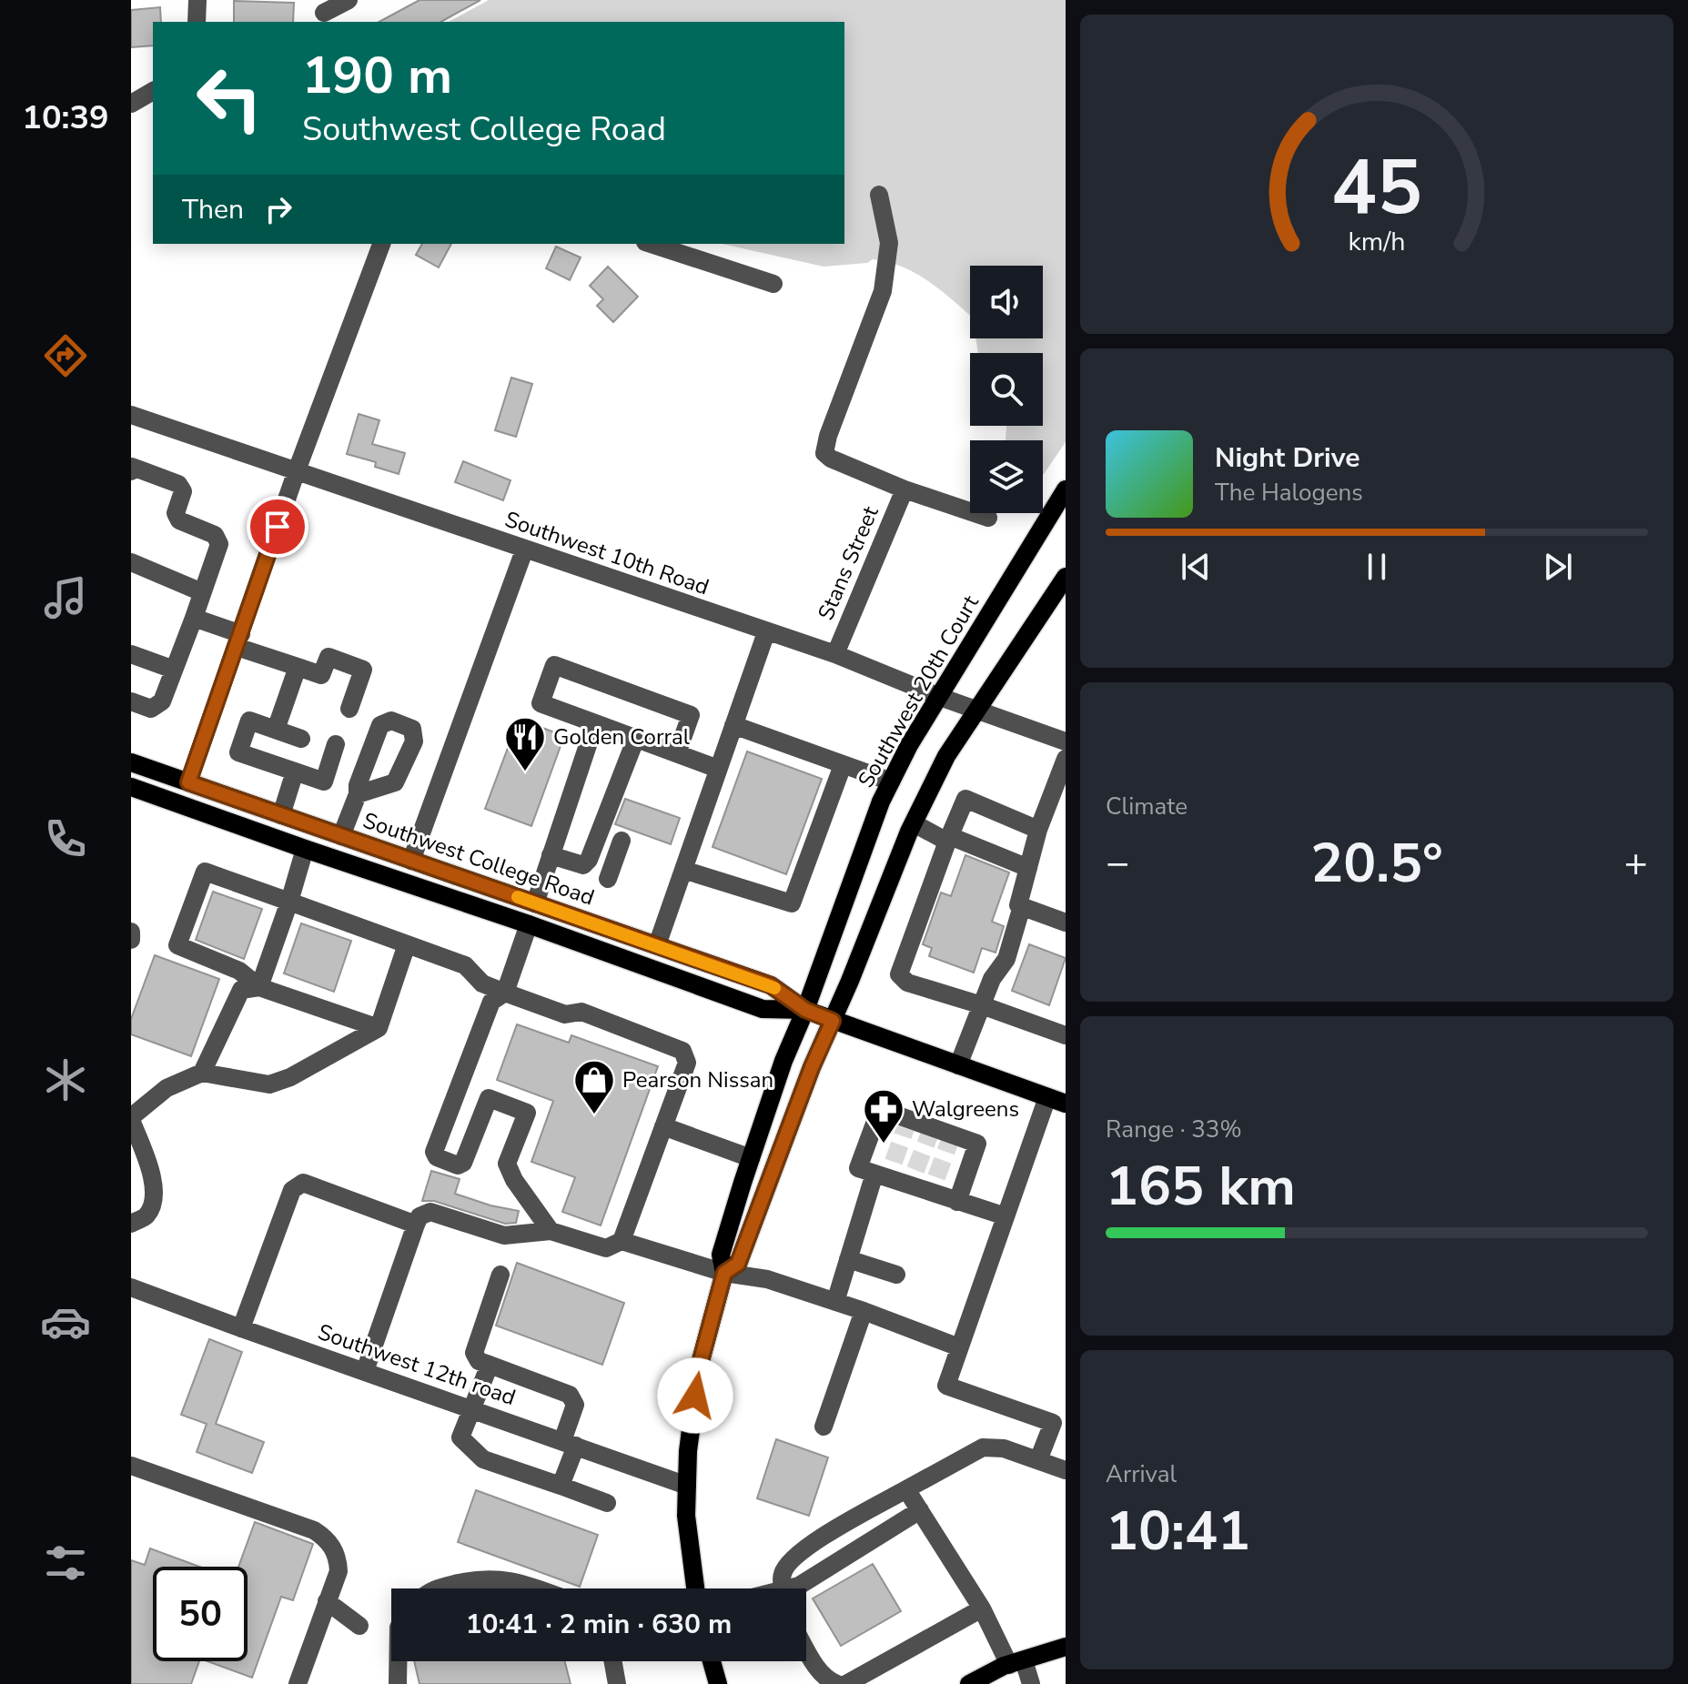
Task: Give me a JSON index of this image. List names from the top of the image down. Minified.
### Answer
{"streets":{"main road":["Southwest 20th Court","Southwest College Road"],"street":["Southwest 10th Road","Stans Street","Southwest 12th road"]},"crossings":[["Southwest 10th Road","Stans Street"],["Southwest 10th Road","Southwest 20th Court"],["Southwest 20th Court","Southwest College Road"]],"places":{"restaurant":["Golden Corral"],"shop":["Pearson Nissan"],"pharmacy":["Walgreens"]},"page":{"tabs":"10:39","turn":["190 m","Southwest College Road"],"then":"Then","song":["Night Drive","The Halogens"],"tile":["Climate",["Range · 33%","165 km"],["Arrival","10:41"]],"heat":["−","20.5°","+"],"limit":"50","trip":"10:41 · 2 min · 630 m","gauge":["45","km/h"]}}
